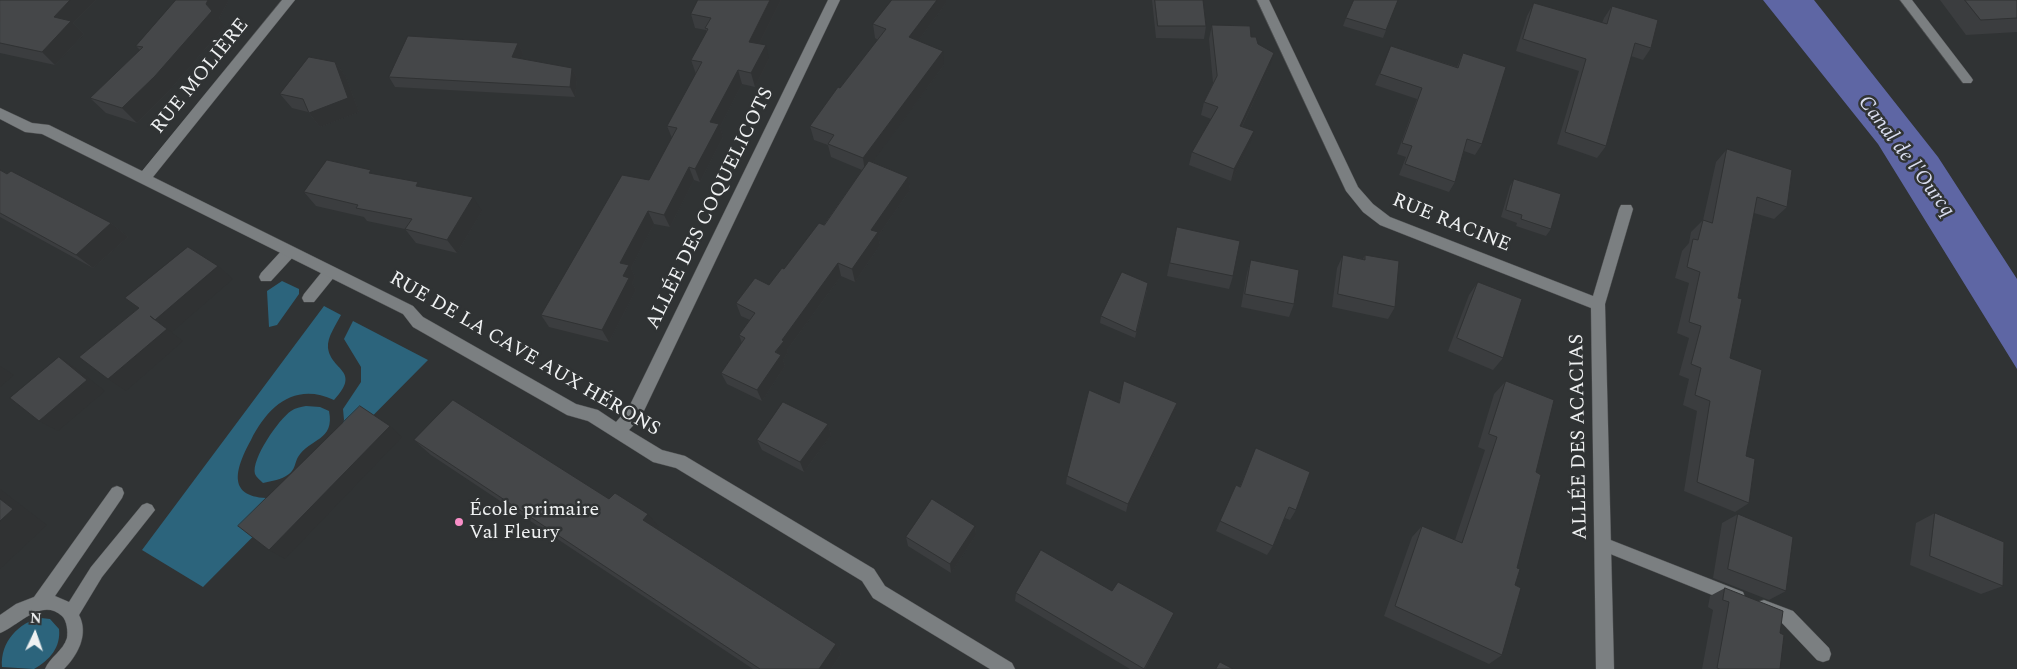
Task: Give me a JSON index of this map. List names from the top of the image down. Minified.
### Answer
{"streets":{"street":["RUE MOLIÈRE","ALLÉE DES COQUELICOTS","RUE RACINE","RUE DE LA CAVE AUX HÉRONS","ALLÉE DES ACACIAS"]},"crossings":[["RUE MOLIÈRE","RUE DE LA CAVE AUX HÉRONS"],["ALLÉE DES COQUELICOTS","RUE DE LA CAVE AUX HÉRONS"],["RUE RACINE","ALLÉE DES ACACIAS"]],"water":["Canal de l'Ourcq"],"places":["École primaire Val Fleury"],"north":"top"}
